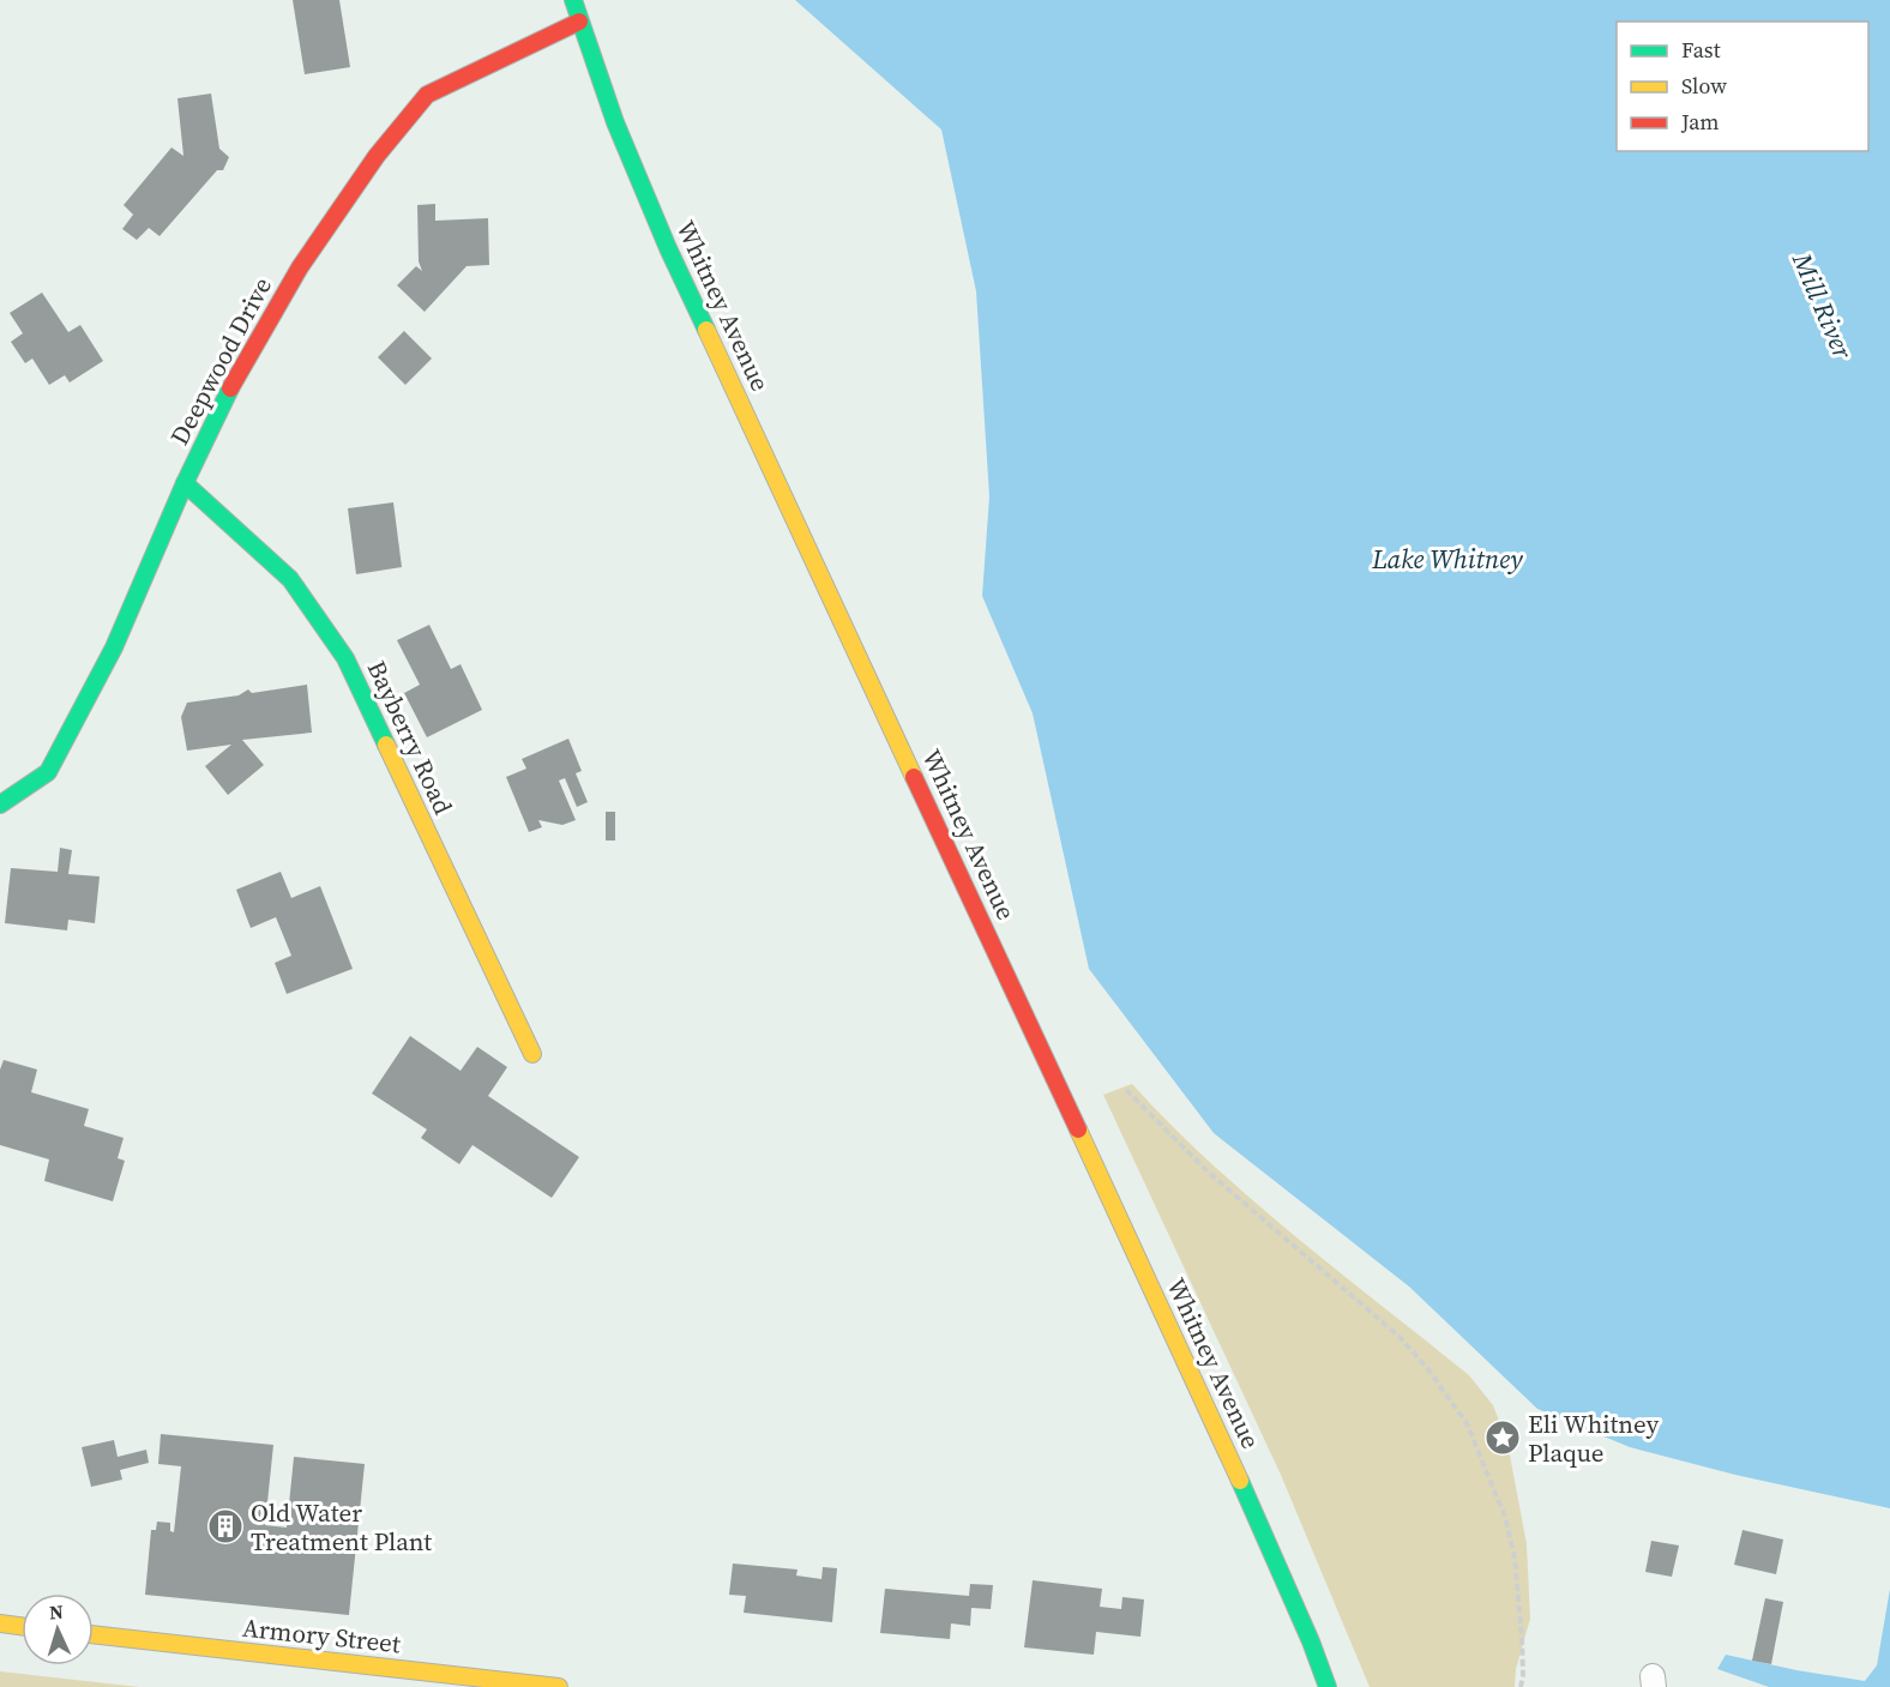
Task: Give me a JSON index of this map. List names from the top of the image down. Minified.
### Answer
{"streets":{"main road":["Whitney Avenue","Deepwood Drive","Bayberry Road","Armory Street"]},"crossings":[["Whitney Avenue","Deepwood Drive"],["Deepwood Drive","Bayberry Road"]],"water":["Mill River","Lake Whitney"],"places":{"place":["Eli Whitney Plaque"],"building":["Old Water Treatment Plant"]},"legend":["Fast","Slow","Jam"],"north":"top"}
